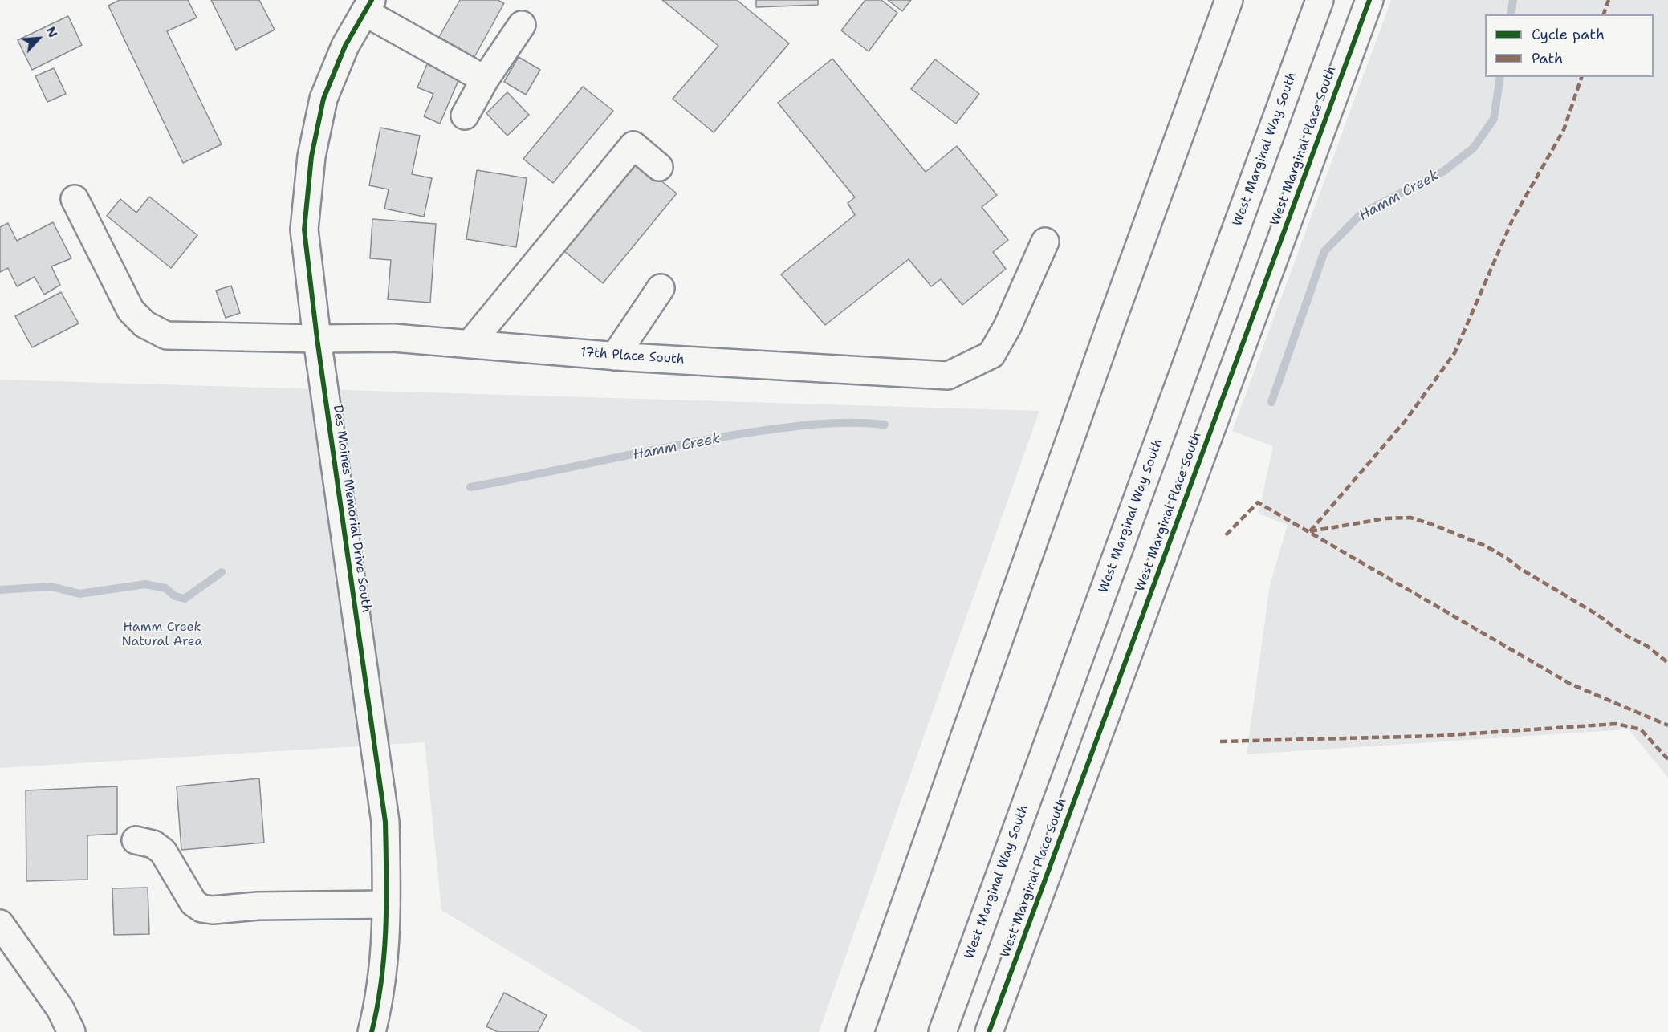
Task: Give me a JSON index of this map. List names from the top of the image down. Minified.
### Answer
{"streets":{"main road":["West Marginal Place South","West Marginal Way South","17th Place South","Des Moines Memorial Drive South"]},"crossings":[["17th Place South","Des Moines Memorial Drive South"]],"water":["Hamm Creek"],"parks":["Hamm Creek Natural Area"],"legend":["Cycle path","Path"],"north":"top right"}
